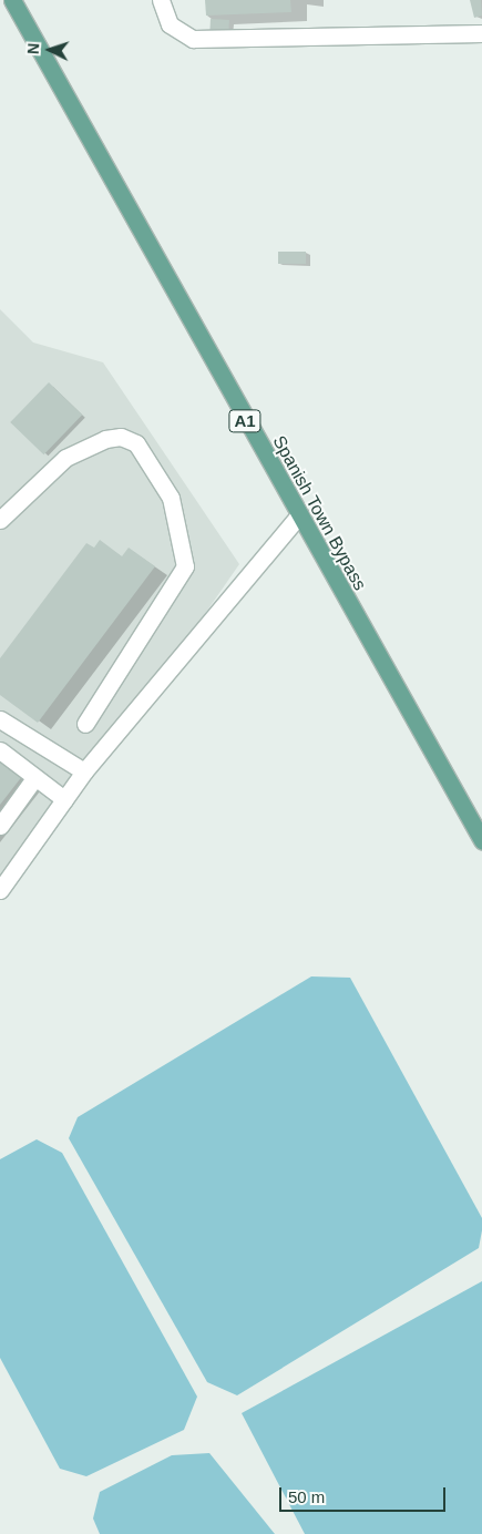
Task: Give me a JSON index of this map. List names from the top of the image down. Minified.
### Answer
{"streets":{"main road":["A1","Spanish Town Bypass"]},"scale_bar":"50 m","north":"left"}
